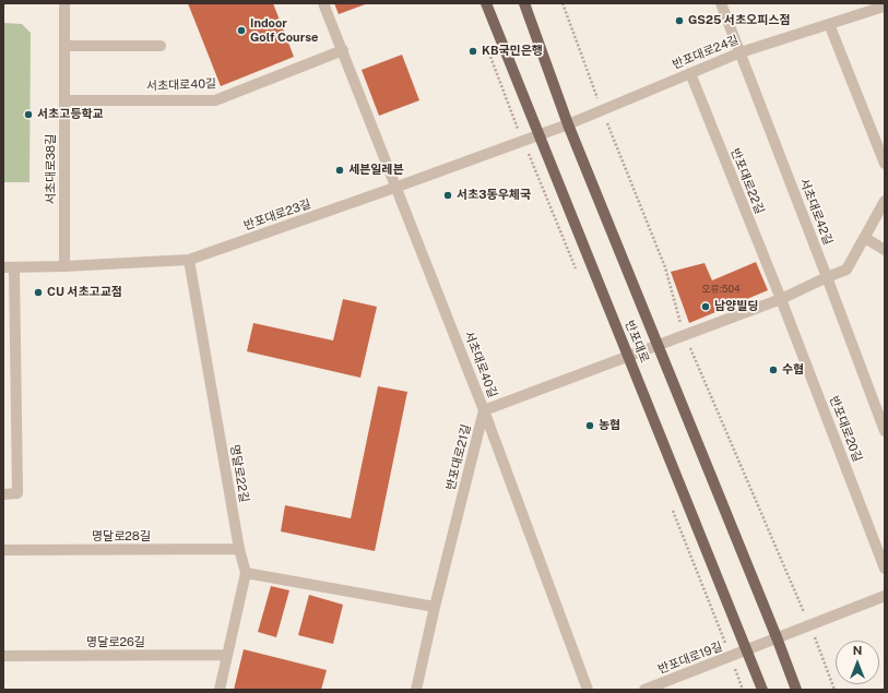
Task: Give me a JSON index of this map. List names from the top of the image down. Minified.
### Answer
{"streets":{"main road":["반포대로"],"street":["반포대로24길","서초대로40길","서초대로38길","반포대로22길","서초대로42길","반포대로23길","반포대로20길","반포대로21길","명달로22길","명달로28길","명달로26길","반포대로19길"]},"crossings":[["반포대로24길","반포대로22길"],["반포대로24길","서초대로42길"],["반포대로24길","반포대로23길"],["반포대로24길","반포대로"],["서초대로40길","서초대로38길"],["서초대로40길","반포대로23길"],["서초대로40길","반포대로21길"],["서초대로38길","반포대로23길"],["반포대로22길","반포대로20길"],["반포대로23길","반포대로"],["반포대로23길","명달로22길"],["반포대로","반포대로19길"],["명달로22길","명달로28길"],["명달로22길","명달로26길"]],"places":["GS25 서초오피스점","Indoor Golf Course","KB국민은행","서초고등학교","세븐일레븐","서초3동우체국","CU 서초고교점","남양빌딩","수협","농협"],"house_numbers":["오류:504"],"north":"top"}
